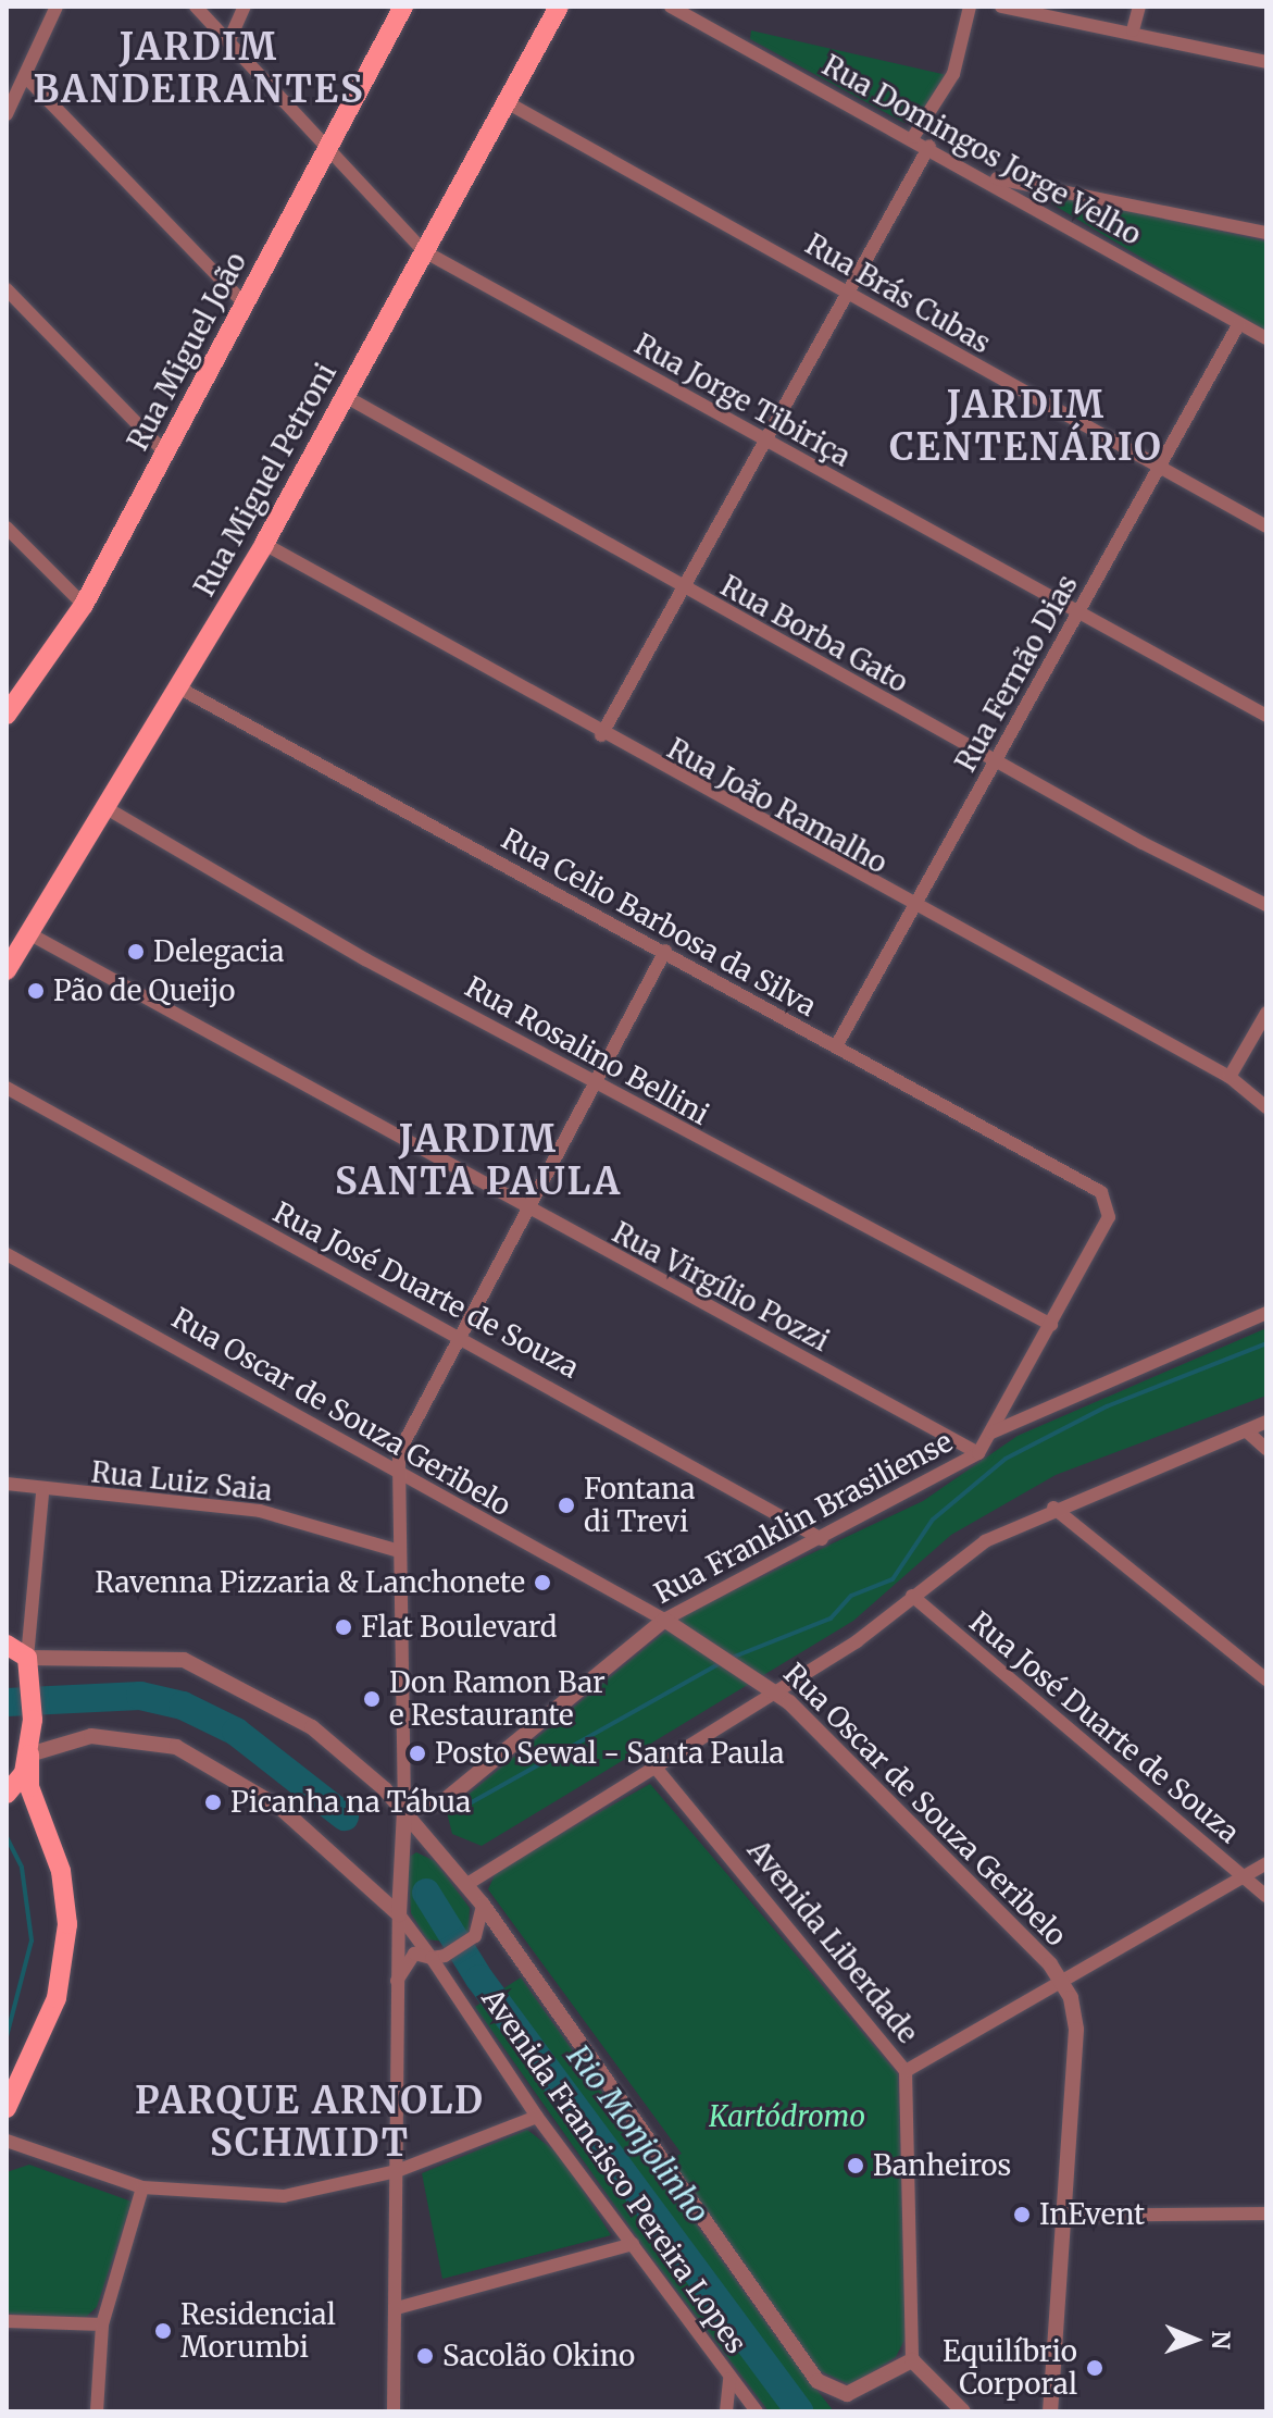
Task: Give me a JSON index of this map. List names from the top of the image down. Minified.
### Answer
{"streets":{"main road":["Rua Miguel João","Rua Miguel Petroni"],"street":["Rua Domingos Jorge Velho","Rua Brás Cubas","Rua Jorge Tibiriça","Rua Borba Gato","Rua Fernão Dias","Rua João Ramalho","Rua Celio Barbosa da Silva","Rua Rosalino Bellini","Rua Virgílio Pozzi","Rua José Duarte de Souza","Rua Oscar de Souza Geribelo","Rua Luiz Saia","Rua Franklin Brasiliense","Avenida Liberdade","Avenida Francisco Pereira Lopes"]},"crossings":[["Rua Domingos Jorge Velho","Rua Fernão Dias"],["Rua Brás Cubas","Rua Miguel Petroni"],["Rua Brás Cubas","Rua Fernão Dias"],["Rua Miguel João","Rua Jorge Tibiriça"],["Rua Jorge Tibiriça","Rua Miguel Petroni"],["Rua Jorge Tibiriça","Rua Fernão Dias"],["Rua Miguel Petroni","Rua Borba Gato"],["Rua Miguel Petroni","Rua João Ramalho"],["Rua Miguel Petroni","Rua Celio Barbosa da Silva"],["Rua Miguel Petroni","Rua Rosalino Bellini"],["Rua Miguel Petroni","Rua Virgílio Pozzi"],["Rua Borba Gato","Rua Fernão Dias"],["Rua Fernão Dias","Rua João Ramalho"],["Rua Fernão Dias","Rua Celio Barbosa da Silva"],["Rua Celio Barbosa da Silva","Rua Franklin Brasiliense"],["Rua Rosalino Bellini","Rua Franklin Brasiliense"],["Rua Virgílio Pozzi","Rua Franklin Brasiliense"],["Rua José Duarte de Souza","Rua Franklin Brasiliense"],["Rua Oscar de Souza Geribelo","Rua Franklin Brasiliense"]],"districts":["JARDIM BANDEIRANTES","JARDIM CENTENÁRIO","JARDIM SANTA PAULA","PARQUE ARNOLD SCHMIDT"],"water":["Rio Monjolinho"],"parks":["Kartódromo"],"places":["Delegacia","Pão de Queijo","Fontana di Trevi","Ravenna Pizzaria & Lanchonete","Flat Boulevard","Don Ramon Bar e Restaurante","Posto Sewal - Santa Paula","Picanha na Tábua","Banheiros","InEvent","Residencial Morumbi","Sacolão Okino","Equilíbrio Corporal"],"north":"right"}
